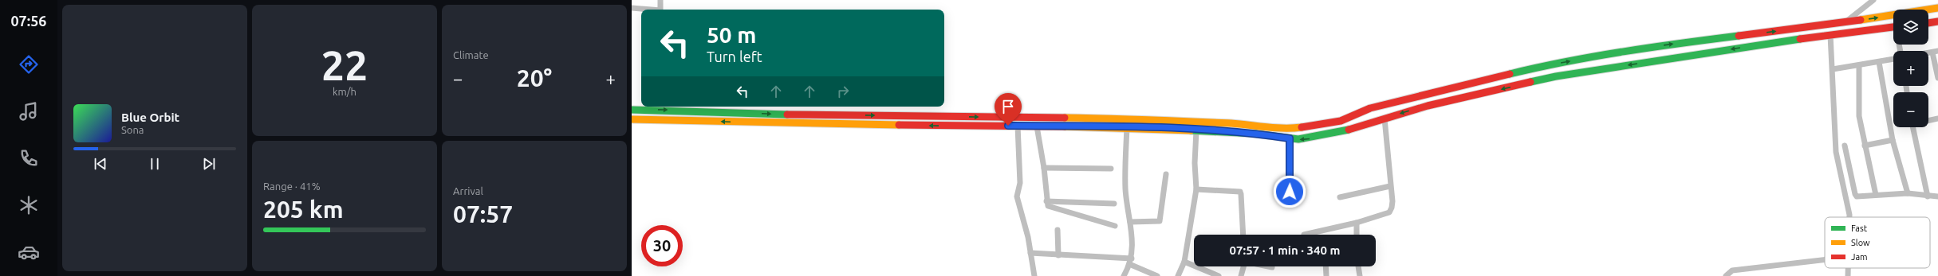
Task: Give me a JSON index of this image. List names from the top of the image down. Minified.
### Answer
{"legend":["Fast","Slow","Jam"],"page":{"tabs":"07:56","tile":[["22","km/h"],"Climate",["Range · 41%","205 km"],["Arrival","07:57"]],"map_buttons":["+","−"],"turn":["50 m","Turn left"],"heat":["−","20°","+"],"song":["Blue Orbit","Sona"],"limit":"30","trip":"07:57 · 1 min · 340 m"}}
